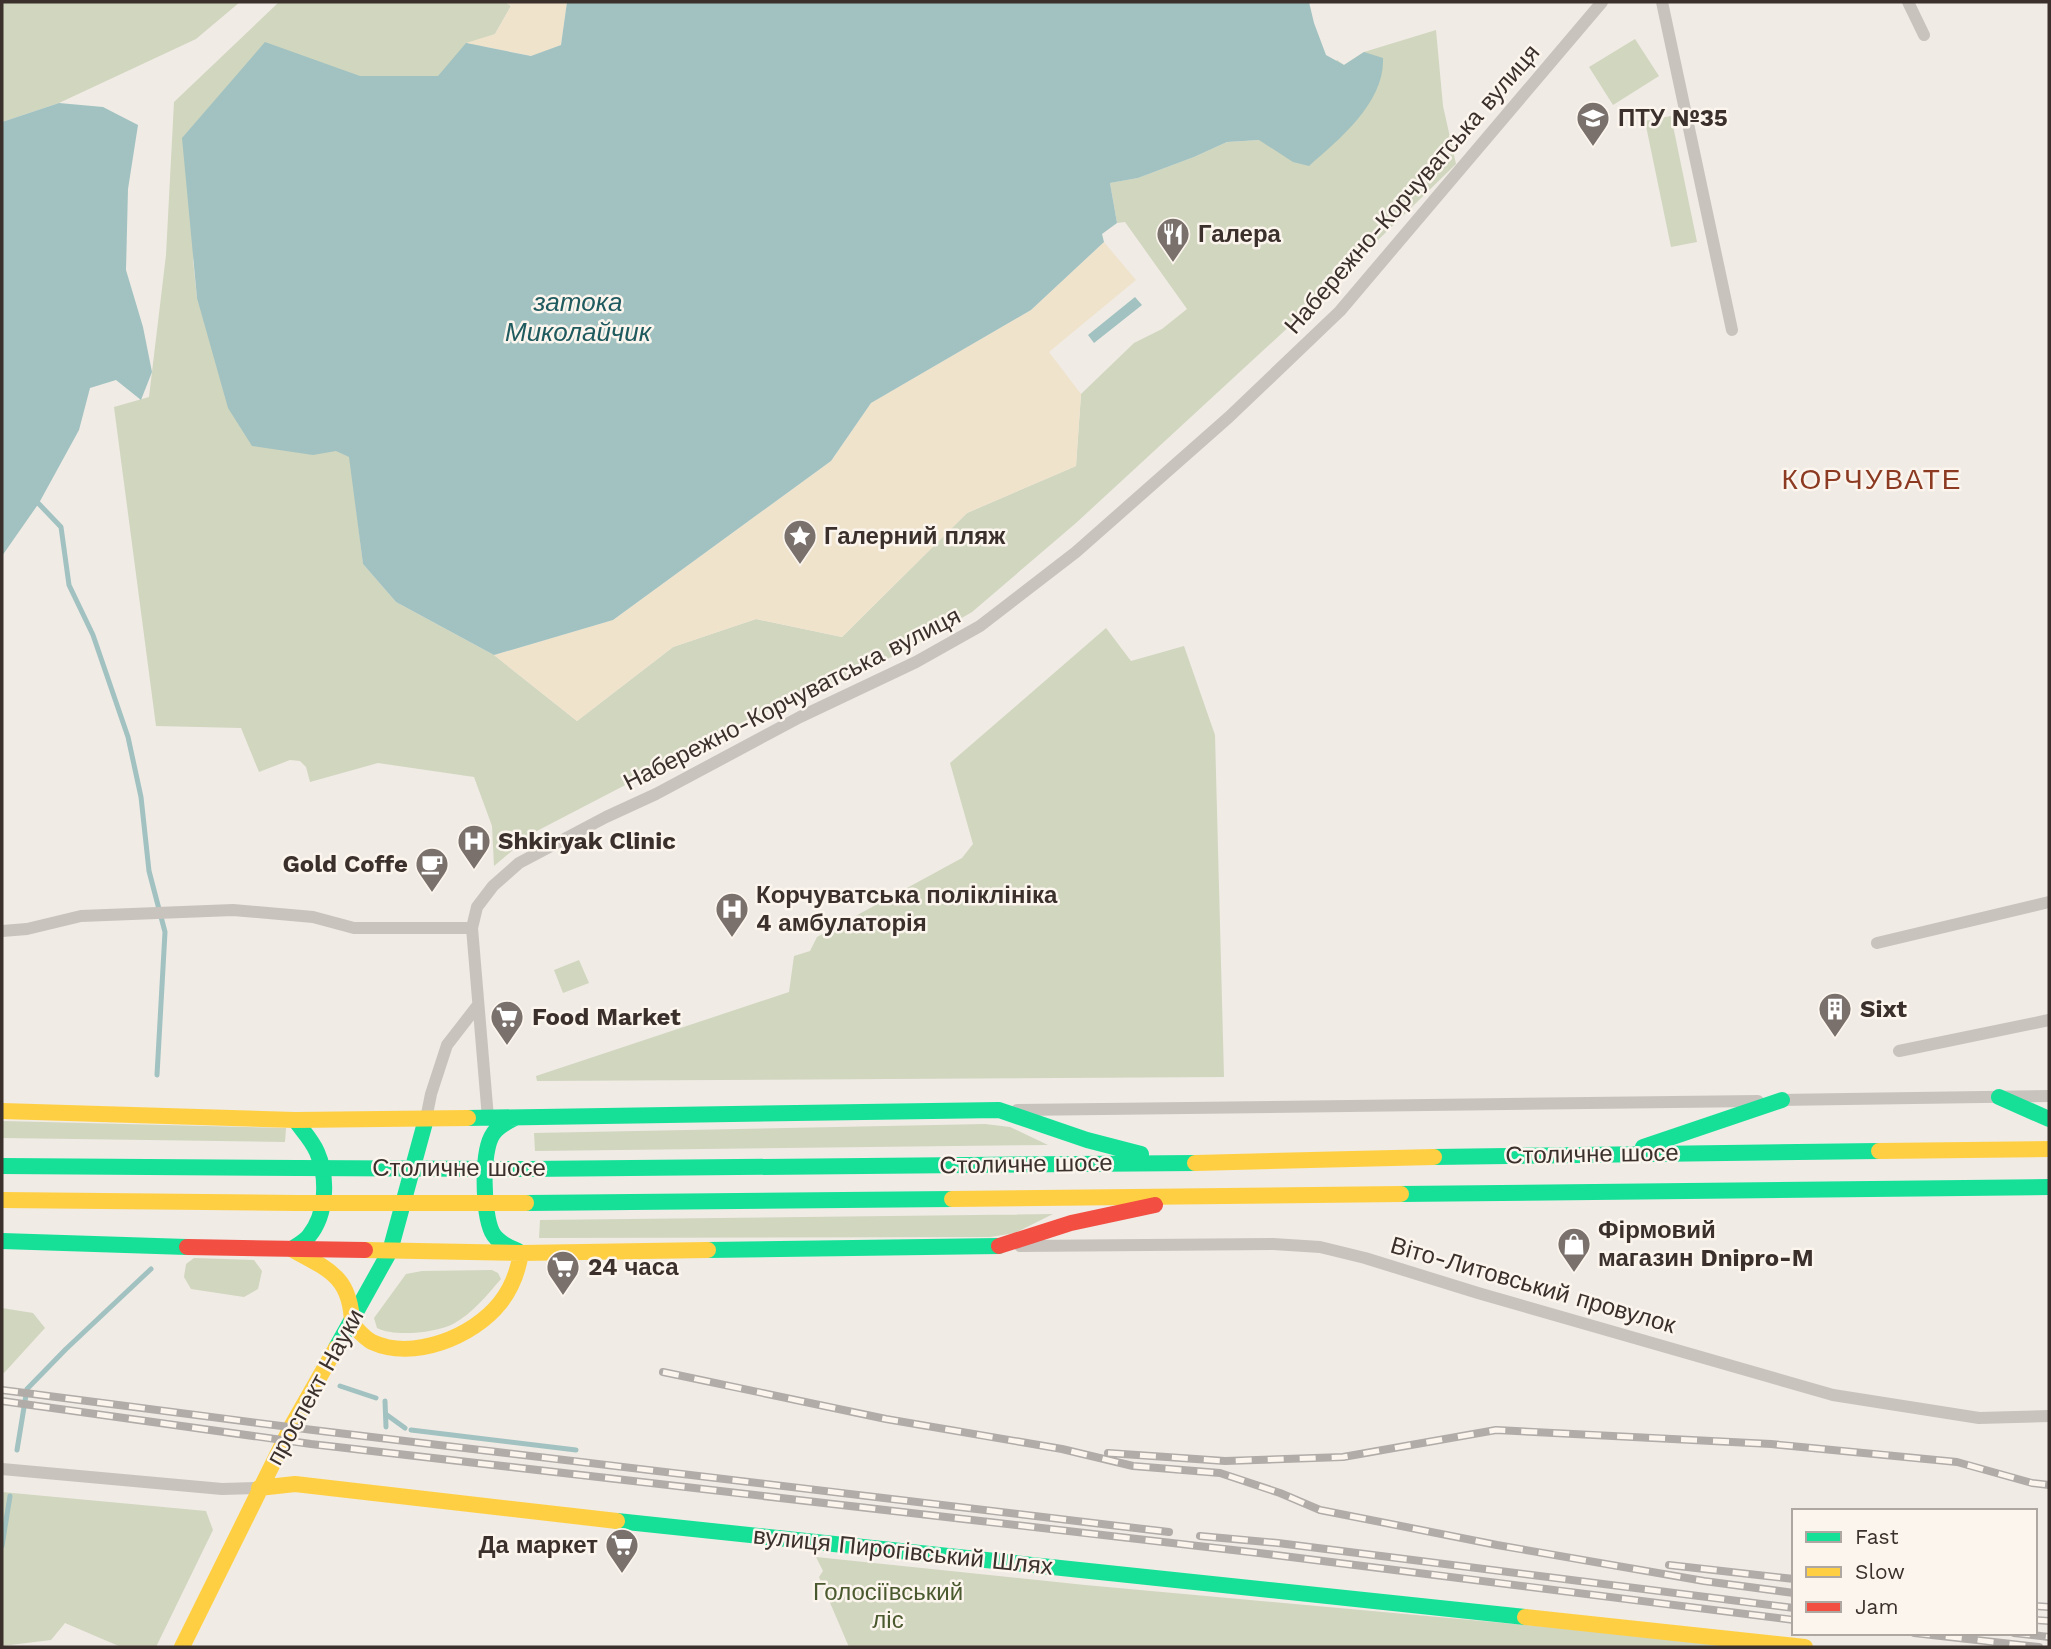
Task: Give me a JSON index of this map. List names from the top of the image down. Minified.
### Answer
{"streets":{"main road":["Столичне шосе","проспект Науки","вулиця Пирогівський Шлях"],"street":["Набережно-Корчуватська вулиця","Віто-Литовський провулок"]},"crossings":[["проспект Науки","вулиця Пирогівський Шлях"]],"districts":["КОРЧУВАТЕ"],"water":["затока Миколайчик"],"parks":["Голосіївський ліс"],"places":{"school or university":["ПТУ №35"],"restaurant":["Галера"],"place":["Галерний пляж"],"hospital":["Shkiryak Clinic","Корчуватська поліклініка 4 амбулаторія"],"cafe":["Gold Coffe"],"building":["Sixt"],"supermarket":["Food Market","24 часа","Да маркет"],"shop":["Фірмовий магазин Dnipro-M"]},"legend":["Fast","Slow","Jam"]}
